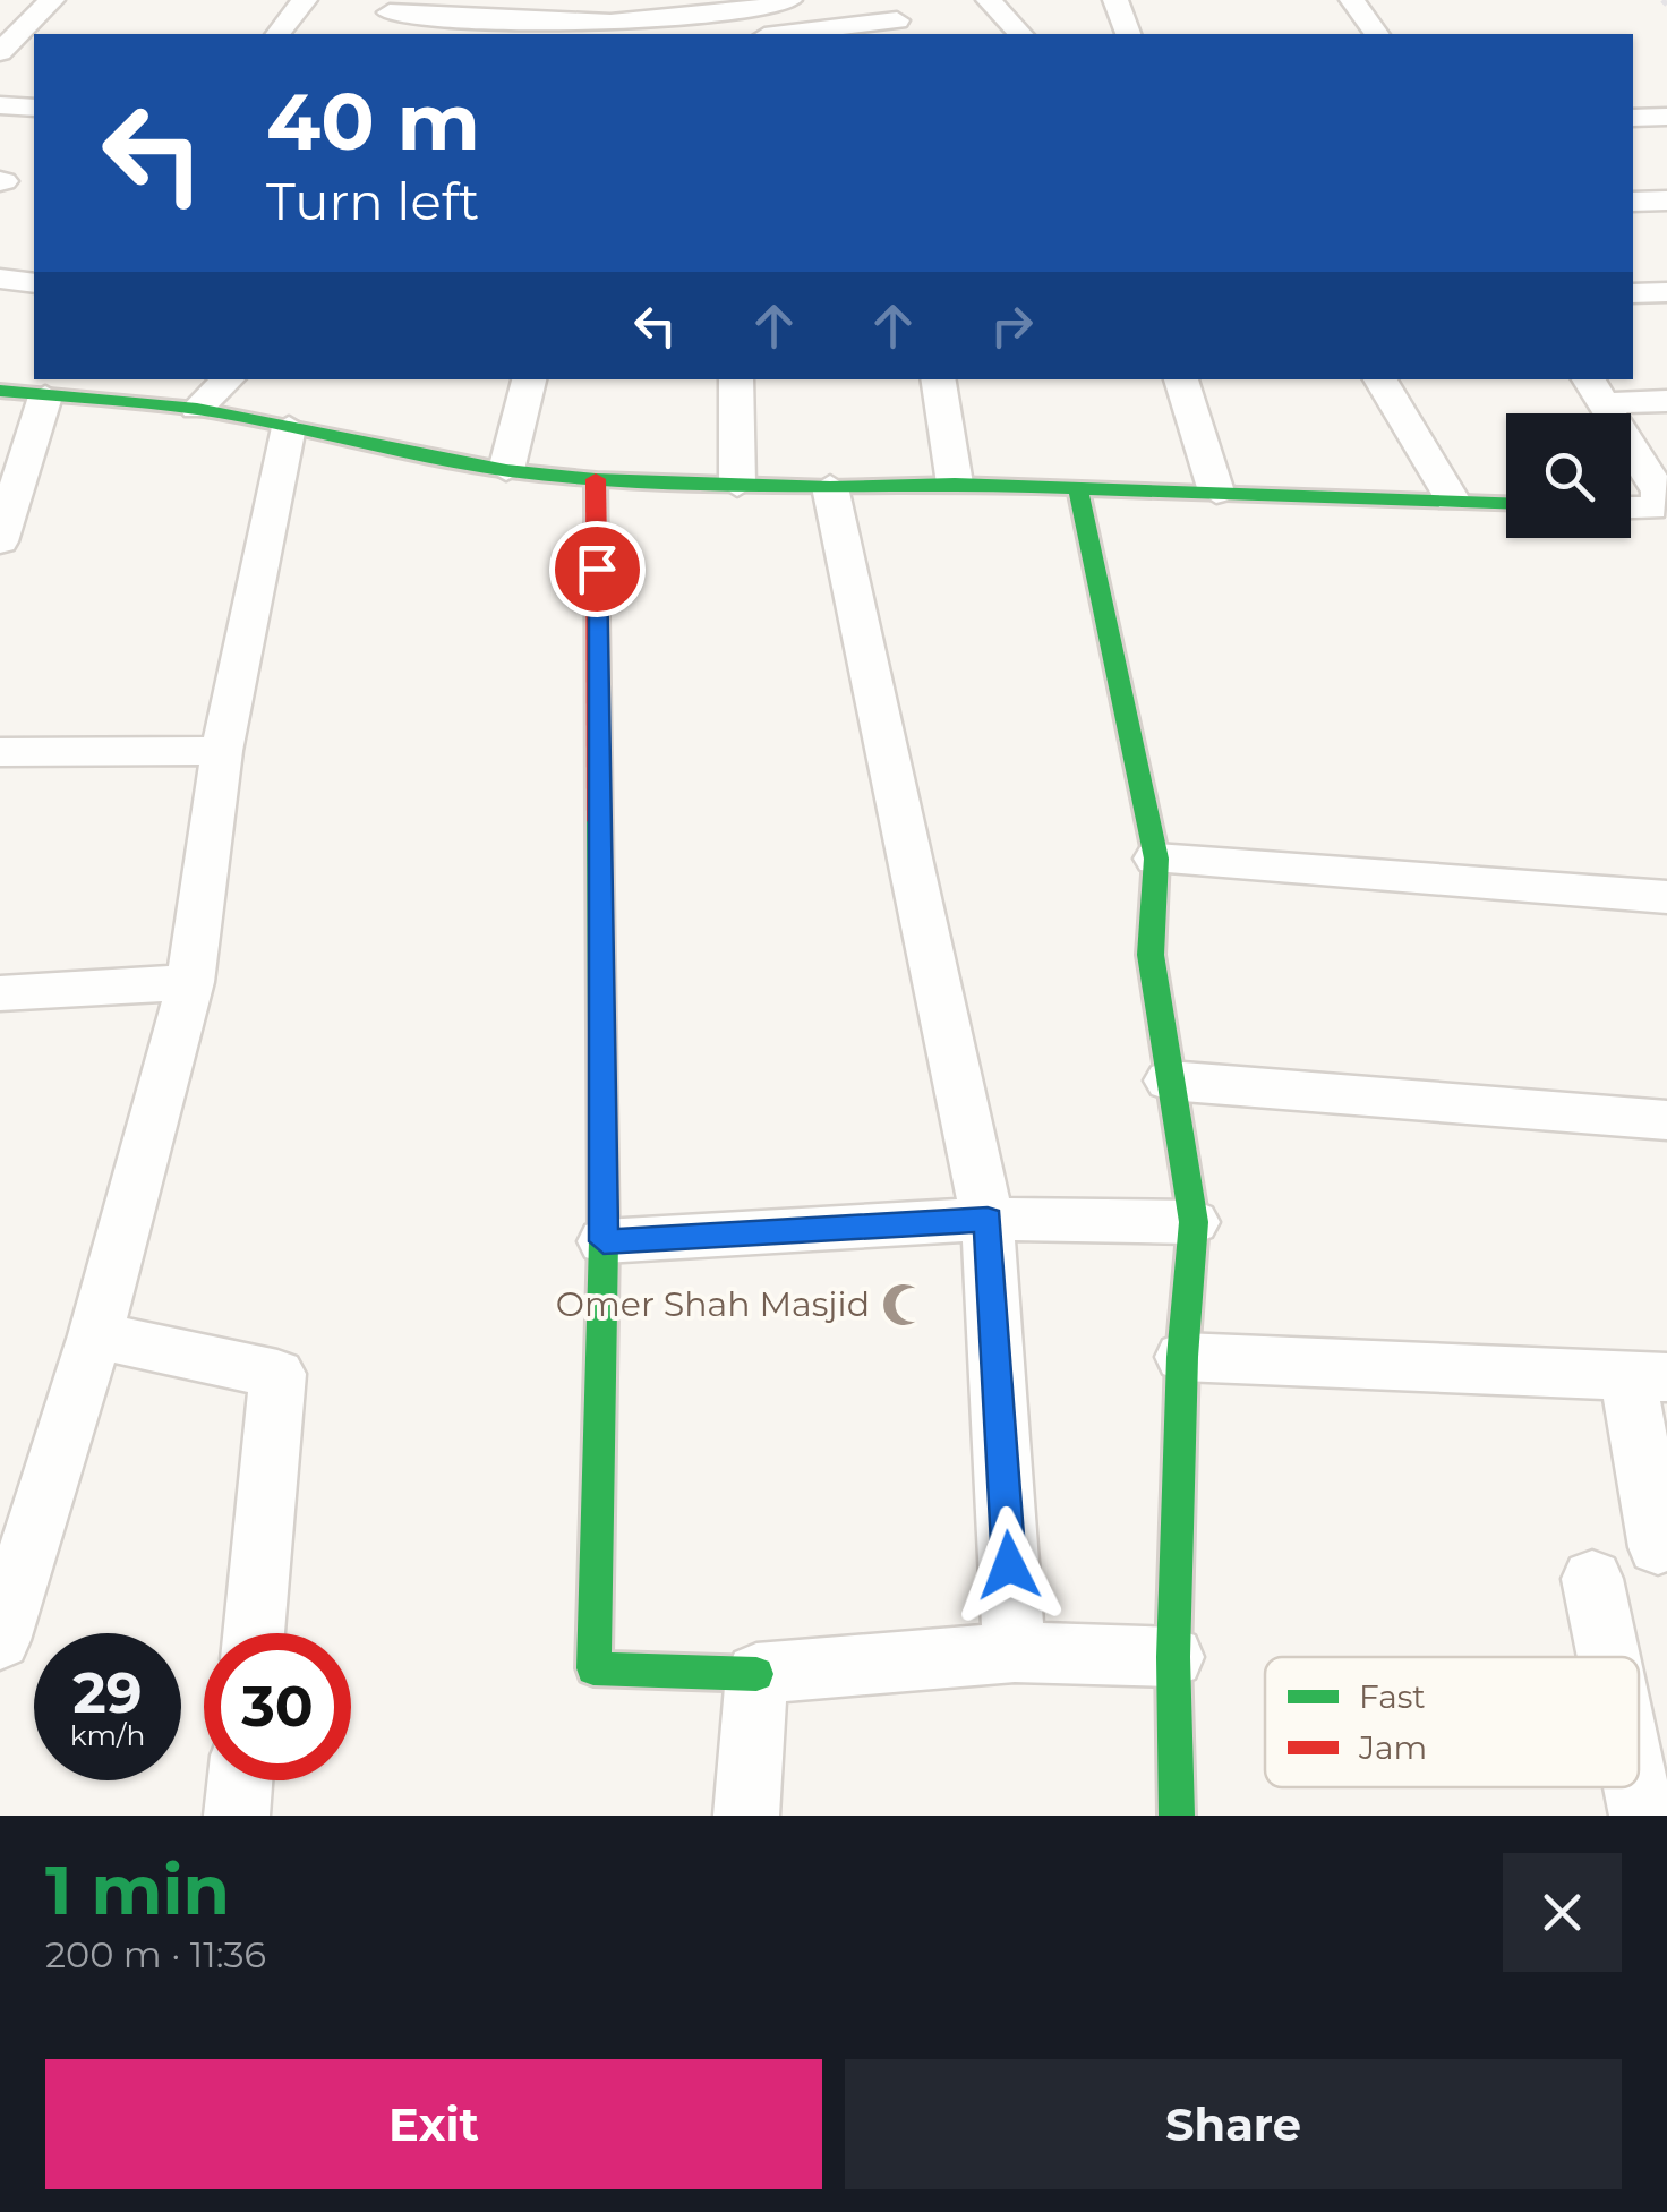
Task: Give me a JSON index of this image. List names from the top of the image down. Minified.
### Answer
{"places":{"mosque":["Omer Shah Masjid"]},"legend":["Fast","Jam"],"page":{"turn":["40 m","Turn left"],"speed":"29 km/h","limit":"30","heading":["1 min","200 m · 11:36"],"buttons":["Exit","Share"]}}
